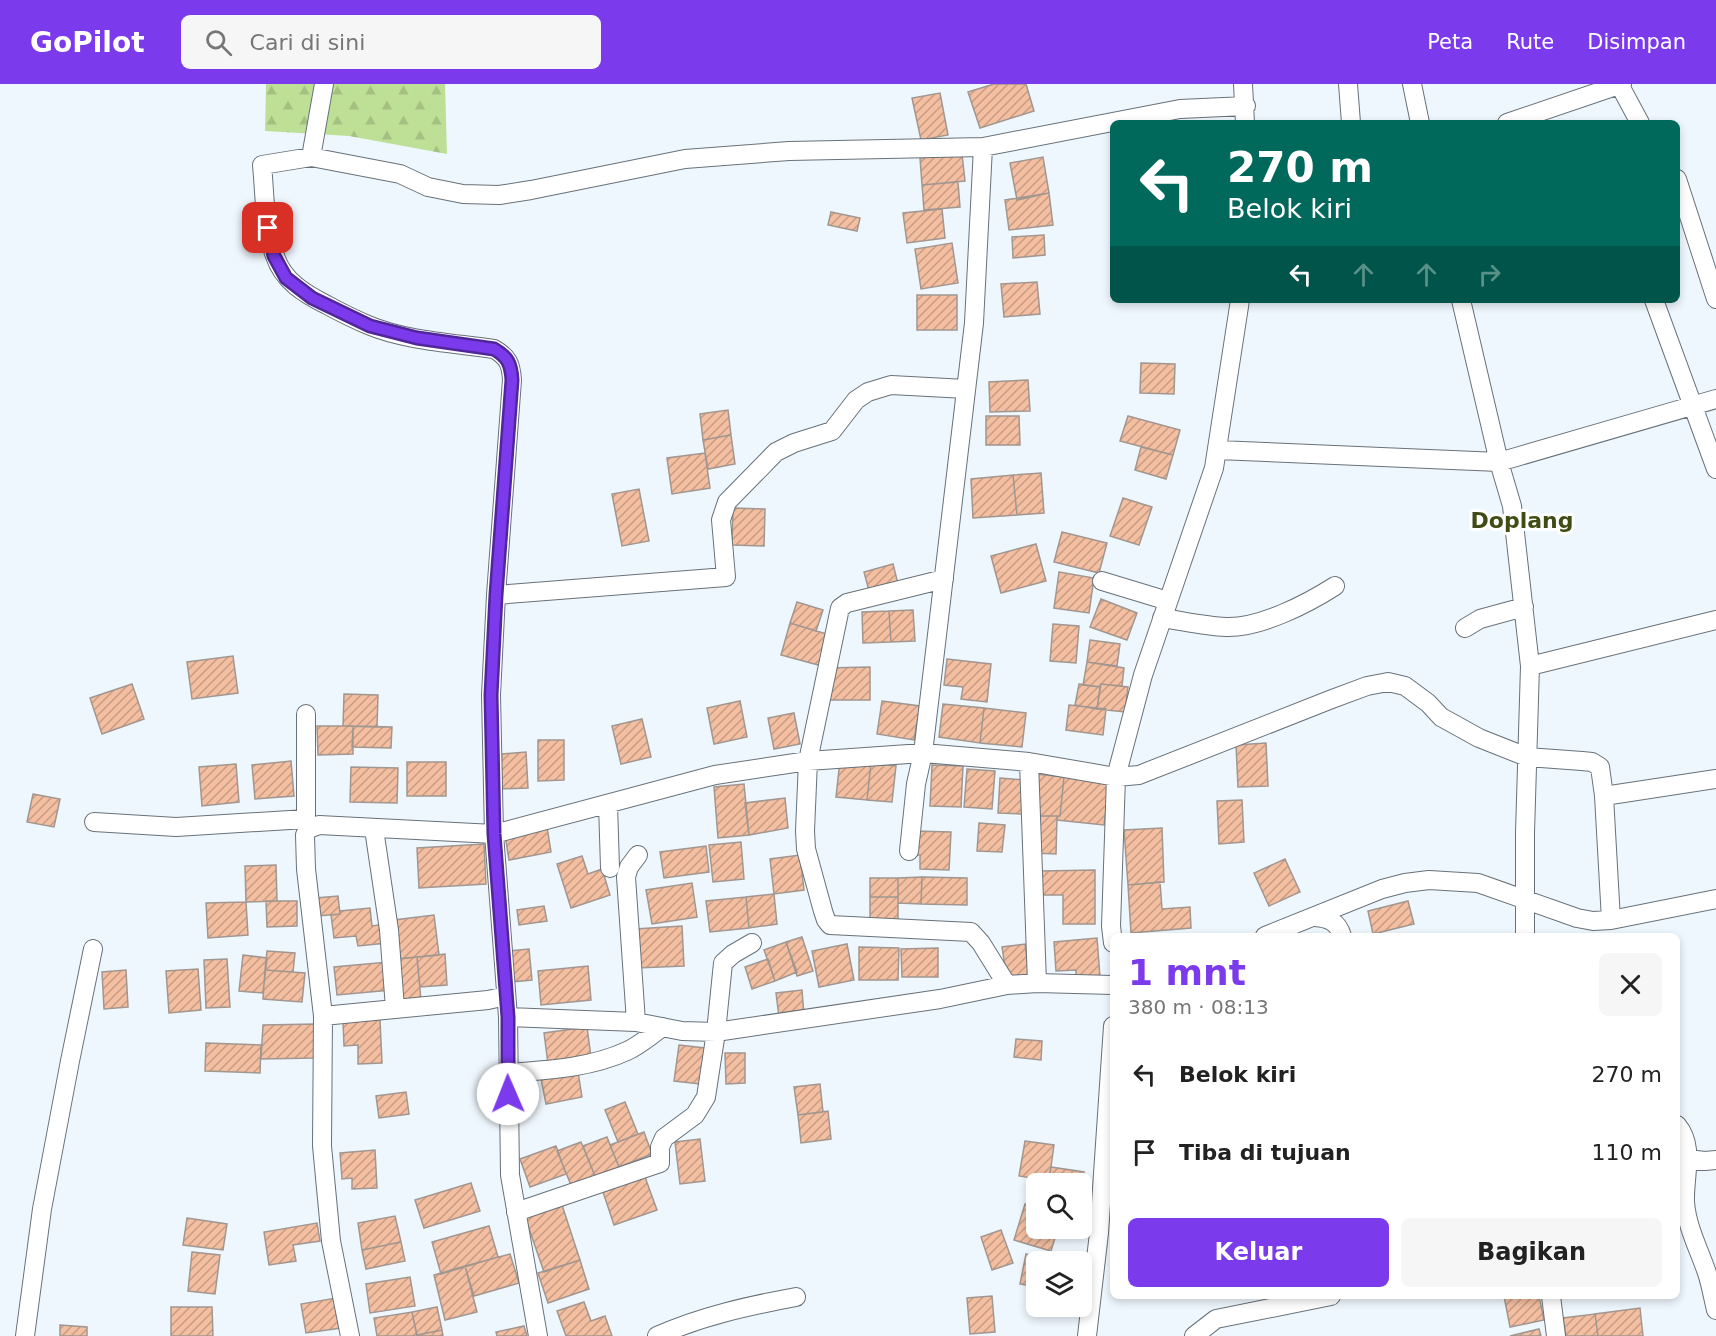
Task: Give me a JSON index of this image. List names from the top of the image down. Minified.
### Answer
{"districts":["Doplang"],"page":{"header":"GoPilot","search":"Cari di sini","nav":["Peta","Rute","Disimpan"],"turn":["270 m","Belok kiri"],"heading":["1 mnt","380 m · 08:13"],"list":[{"name":"Belok kiri","value":"270 m"},{"name":"Tiba di tujuan","value":"110 m"}],"buttons":["Keluar","Bagikan"]}}
